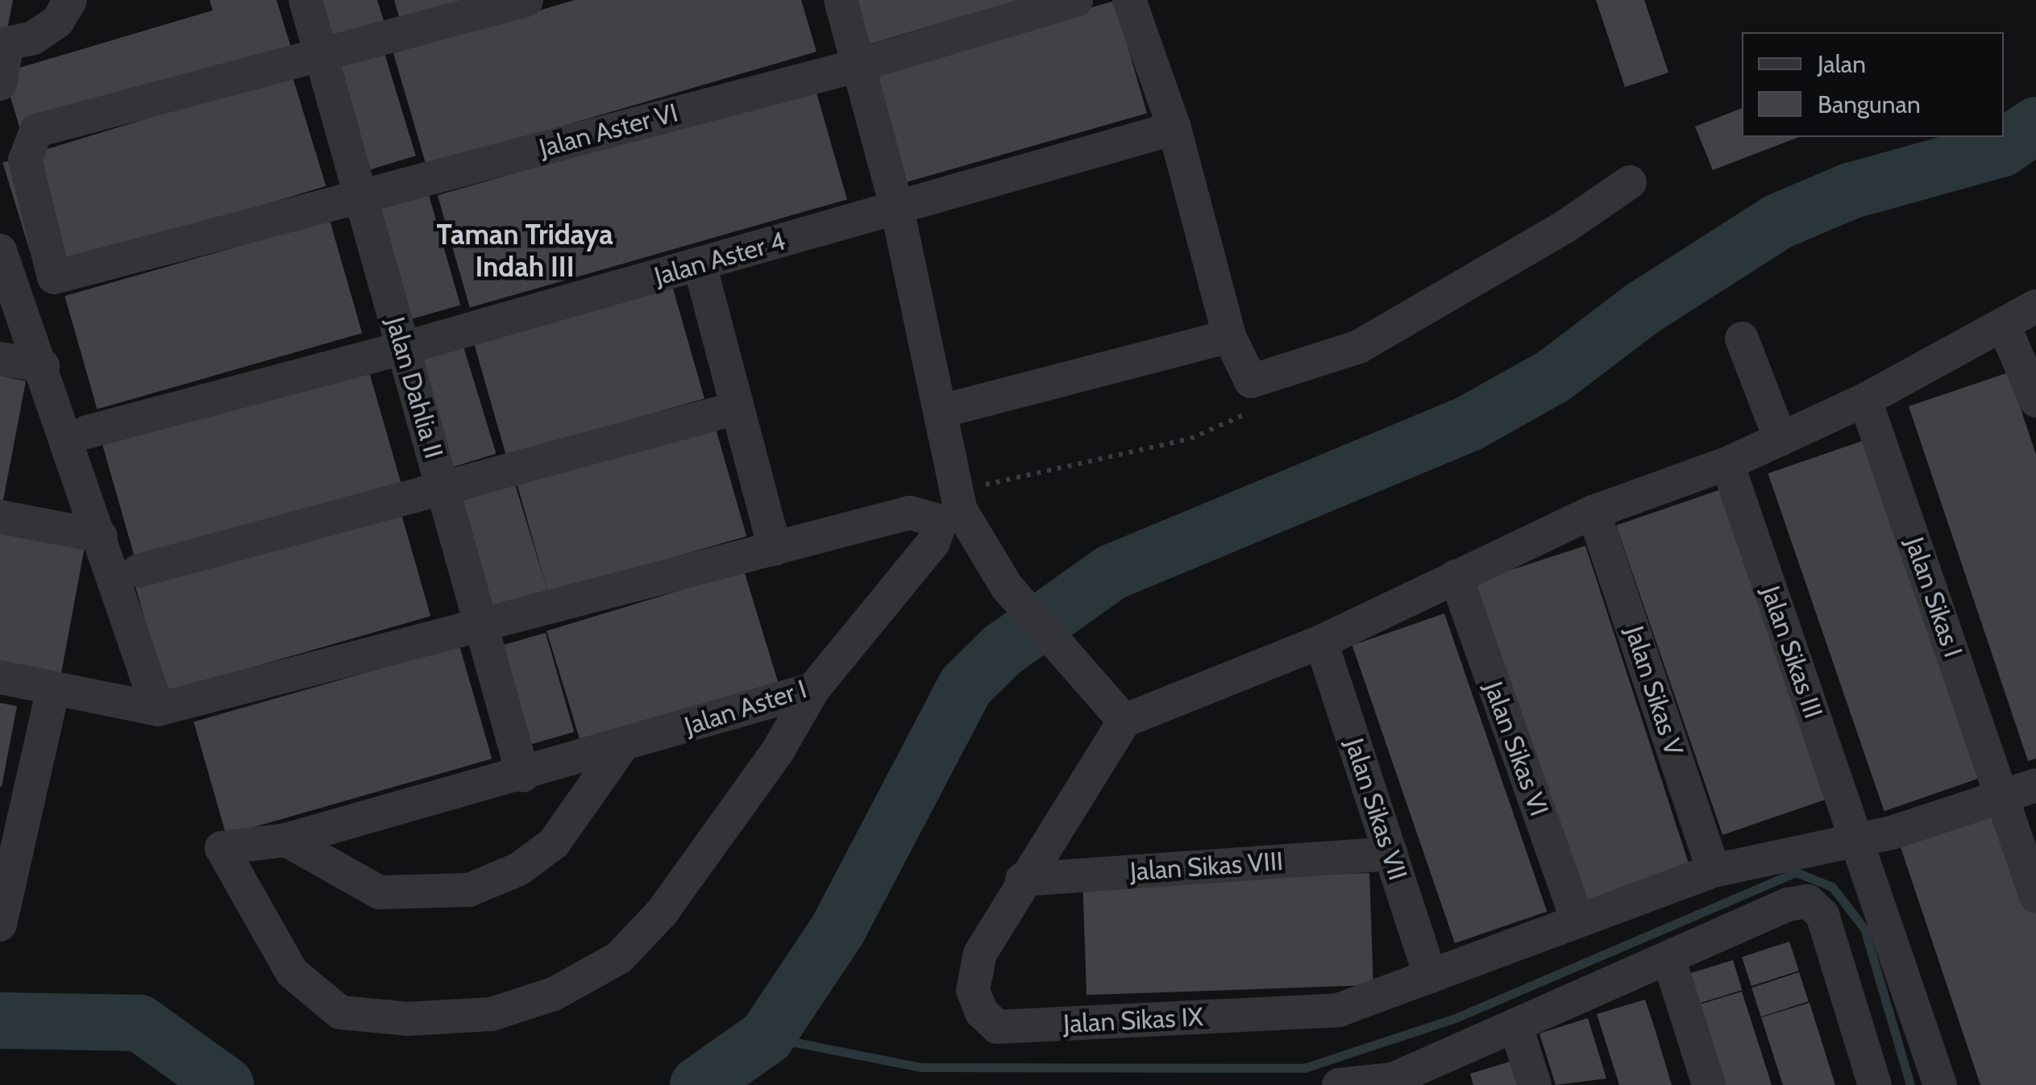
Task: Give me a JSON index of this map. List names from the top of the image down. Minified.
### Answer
{"streets":{"street":["Jalan Aster VI","Jalan Aster 4","Jalan Dahlia II","Jalan Sikas I","Jalan Sikas III","Jalan Sikas V","Jalan Aster I","Jalan Sikas VI","Jalan Sikas VII","Jalan Sikas VIII","Jalan Sikas IX"]},"crossings":[["Jalan Aster VI","Jalan Dahlia II"],["Jalan Aster 4","Jalan Dahlia II"],["Jalan Dahlia II","Jalan Aster I"],["Jalan Sikas VII","Jalan Sikas VIII"],["Jalan Sikas VII","Jalan Sikas IX"],["Jalan Sikas VIII","Jalan Sikas IX"]],"districts":["Taman Tridaya Indah III"],"legend":["Jalan","Bangunan"]}
